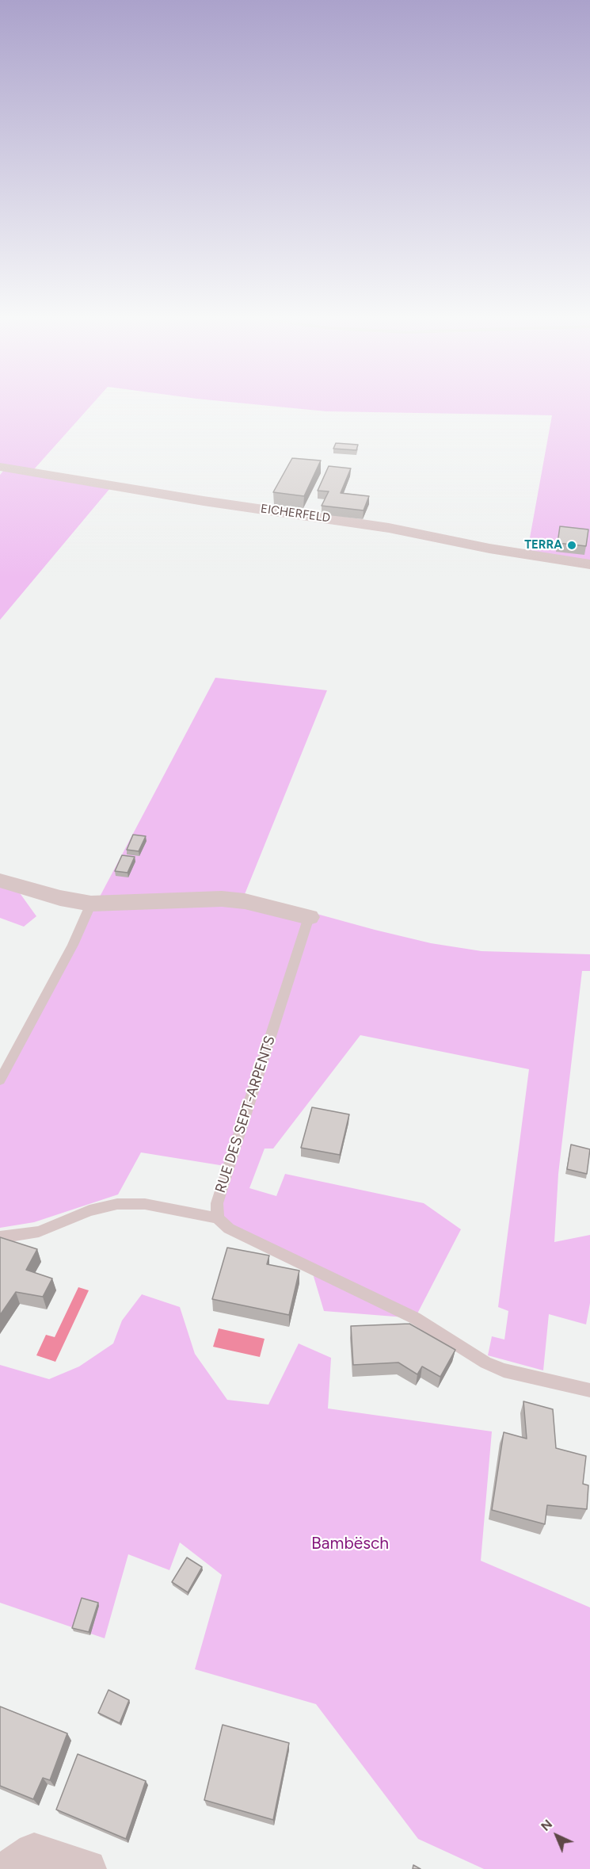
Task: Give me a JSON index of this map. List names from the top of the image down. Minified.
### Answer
{"streets":{"street":["EICHERFELD","RUE DES SEPT-ARPENTS"]},"parks":["Bambësch"],"places":["TERRA"],"north":"top left"}
